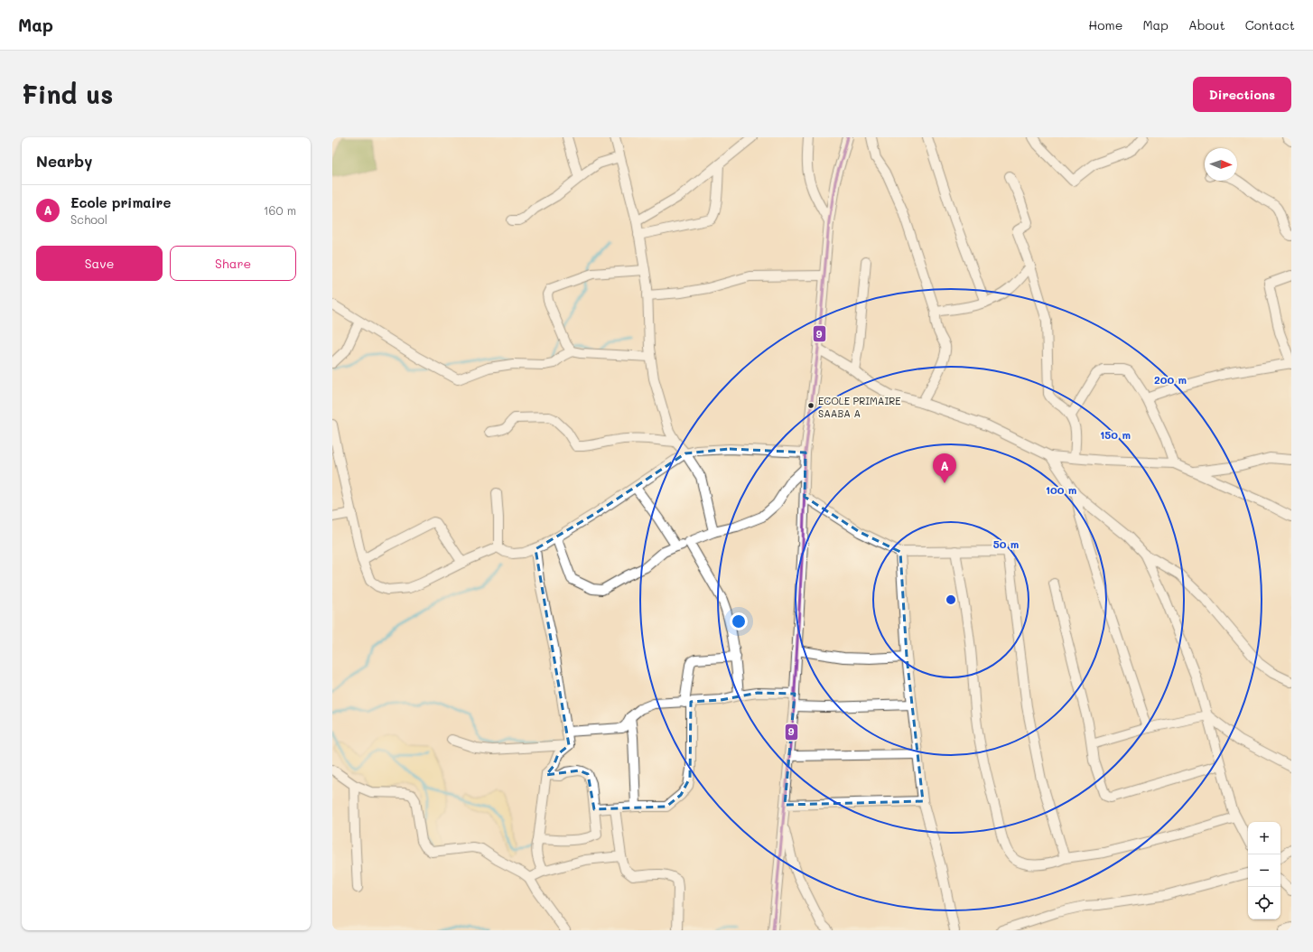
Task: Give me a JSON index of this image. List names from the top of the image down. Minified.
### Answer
{"places":["ECOLE PRIMAIRE SAABA A"],"lines":["transit line 9"],"north":"right","page":{"header":"Map","nav":["Home","Map","About","Contact"],"buttons":["Directions",["Save","Share"]],"title":"Find us","heading":"Nearby","list":[{"mark":"A","name":"Ecole primaire","note":"School","value":"160 m"}],"pins":"A","map_buttons":["+","−"]},"rings":["200 m","150 m","100 m","50 m"]}
